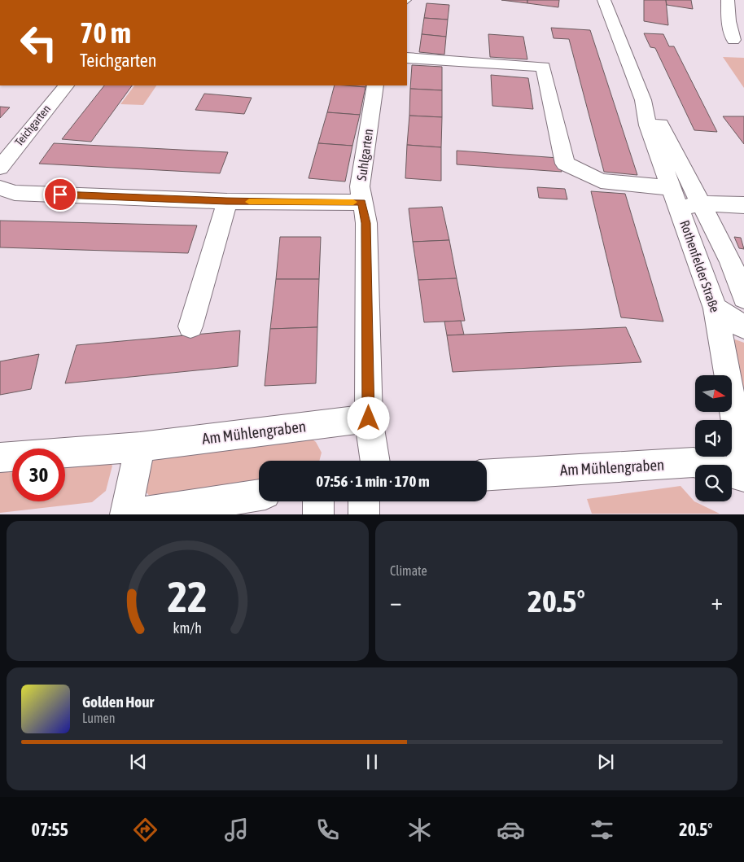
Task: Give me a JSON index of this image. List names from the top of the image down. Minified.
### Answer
{"streets":{"street":["Teichgarten","Suhlgarten","Rothenfelder Straße","Am Mühlengraben"]},"crossings":[["Suhlgarten","Am Mühlengraben"]],"north":"right","page":{"turn":["70 m","Teichgarten"],"limit":"30","trip":"07:56 · 1 min · 170 m","tile":"Climate","heat":["−","20.5°","+"],"song":["Golden Hour","Lumen"],"tabs":["07:55","20.5°"],"gauge":["22","km/h"]}}
